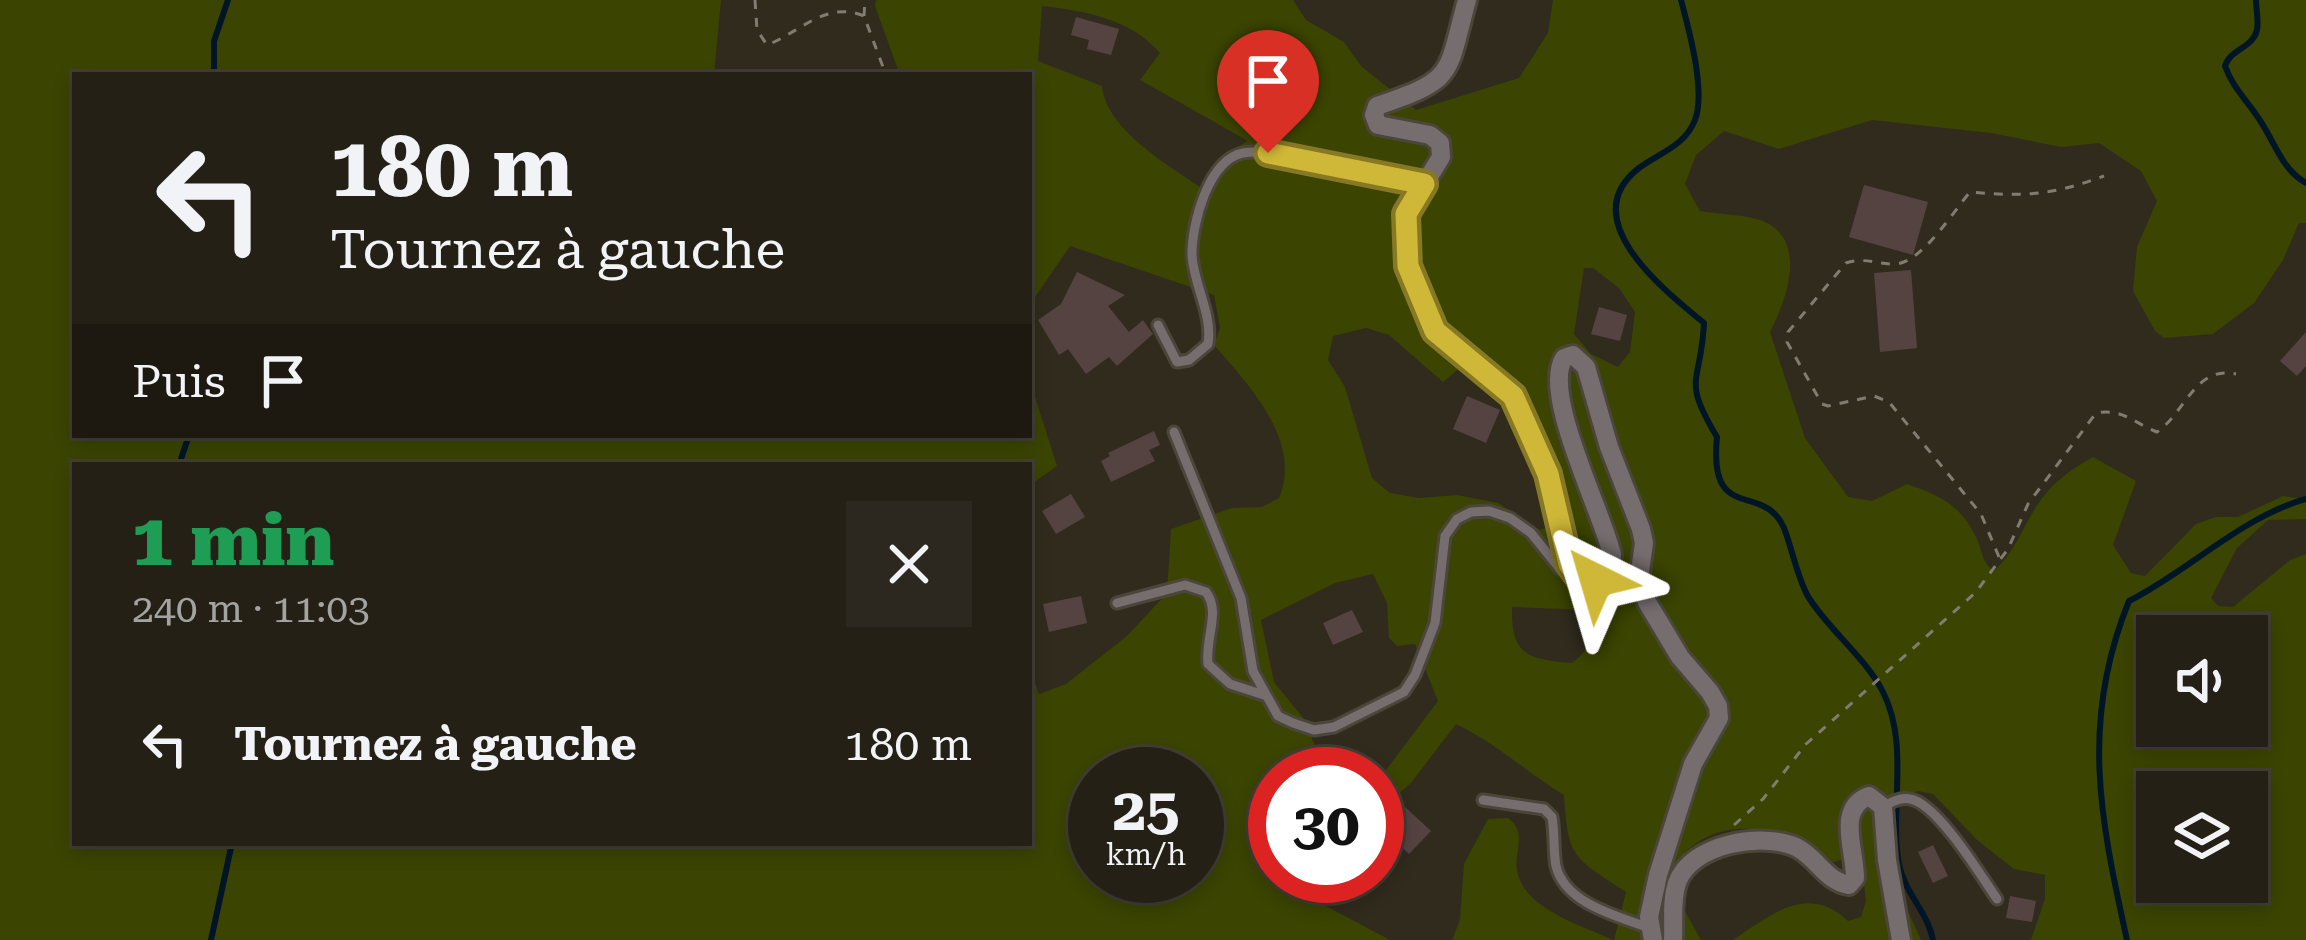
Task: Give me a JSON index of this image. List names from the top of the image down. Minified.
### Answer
{"page":{"turn":["180 m","Tournez à gauche"],"then":"Puis","heading":["1 min","240 m · 11:03"],"list":[{"name":"Tournez à gauche","value":"180 m"}],"speed":"25 km/h","limit":"30"}}
